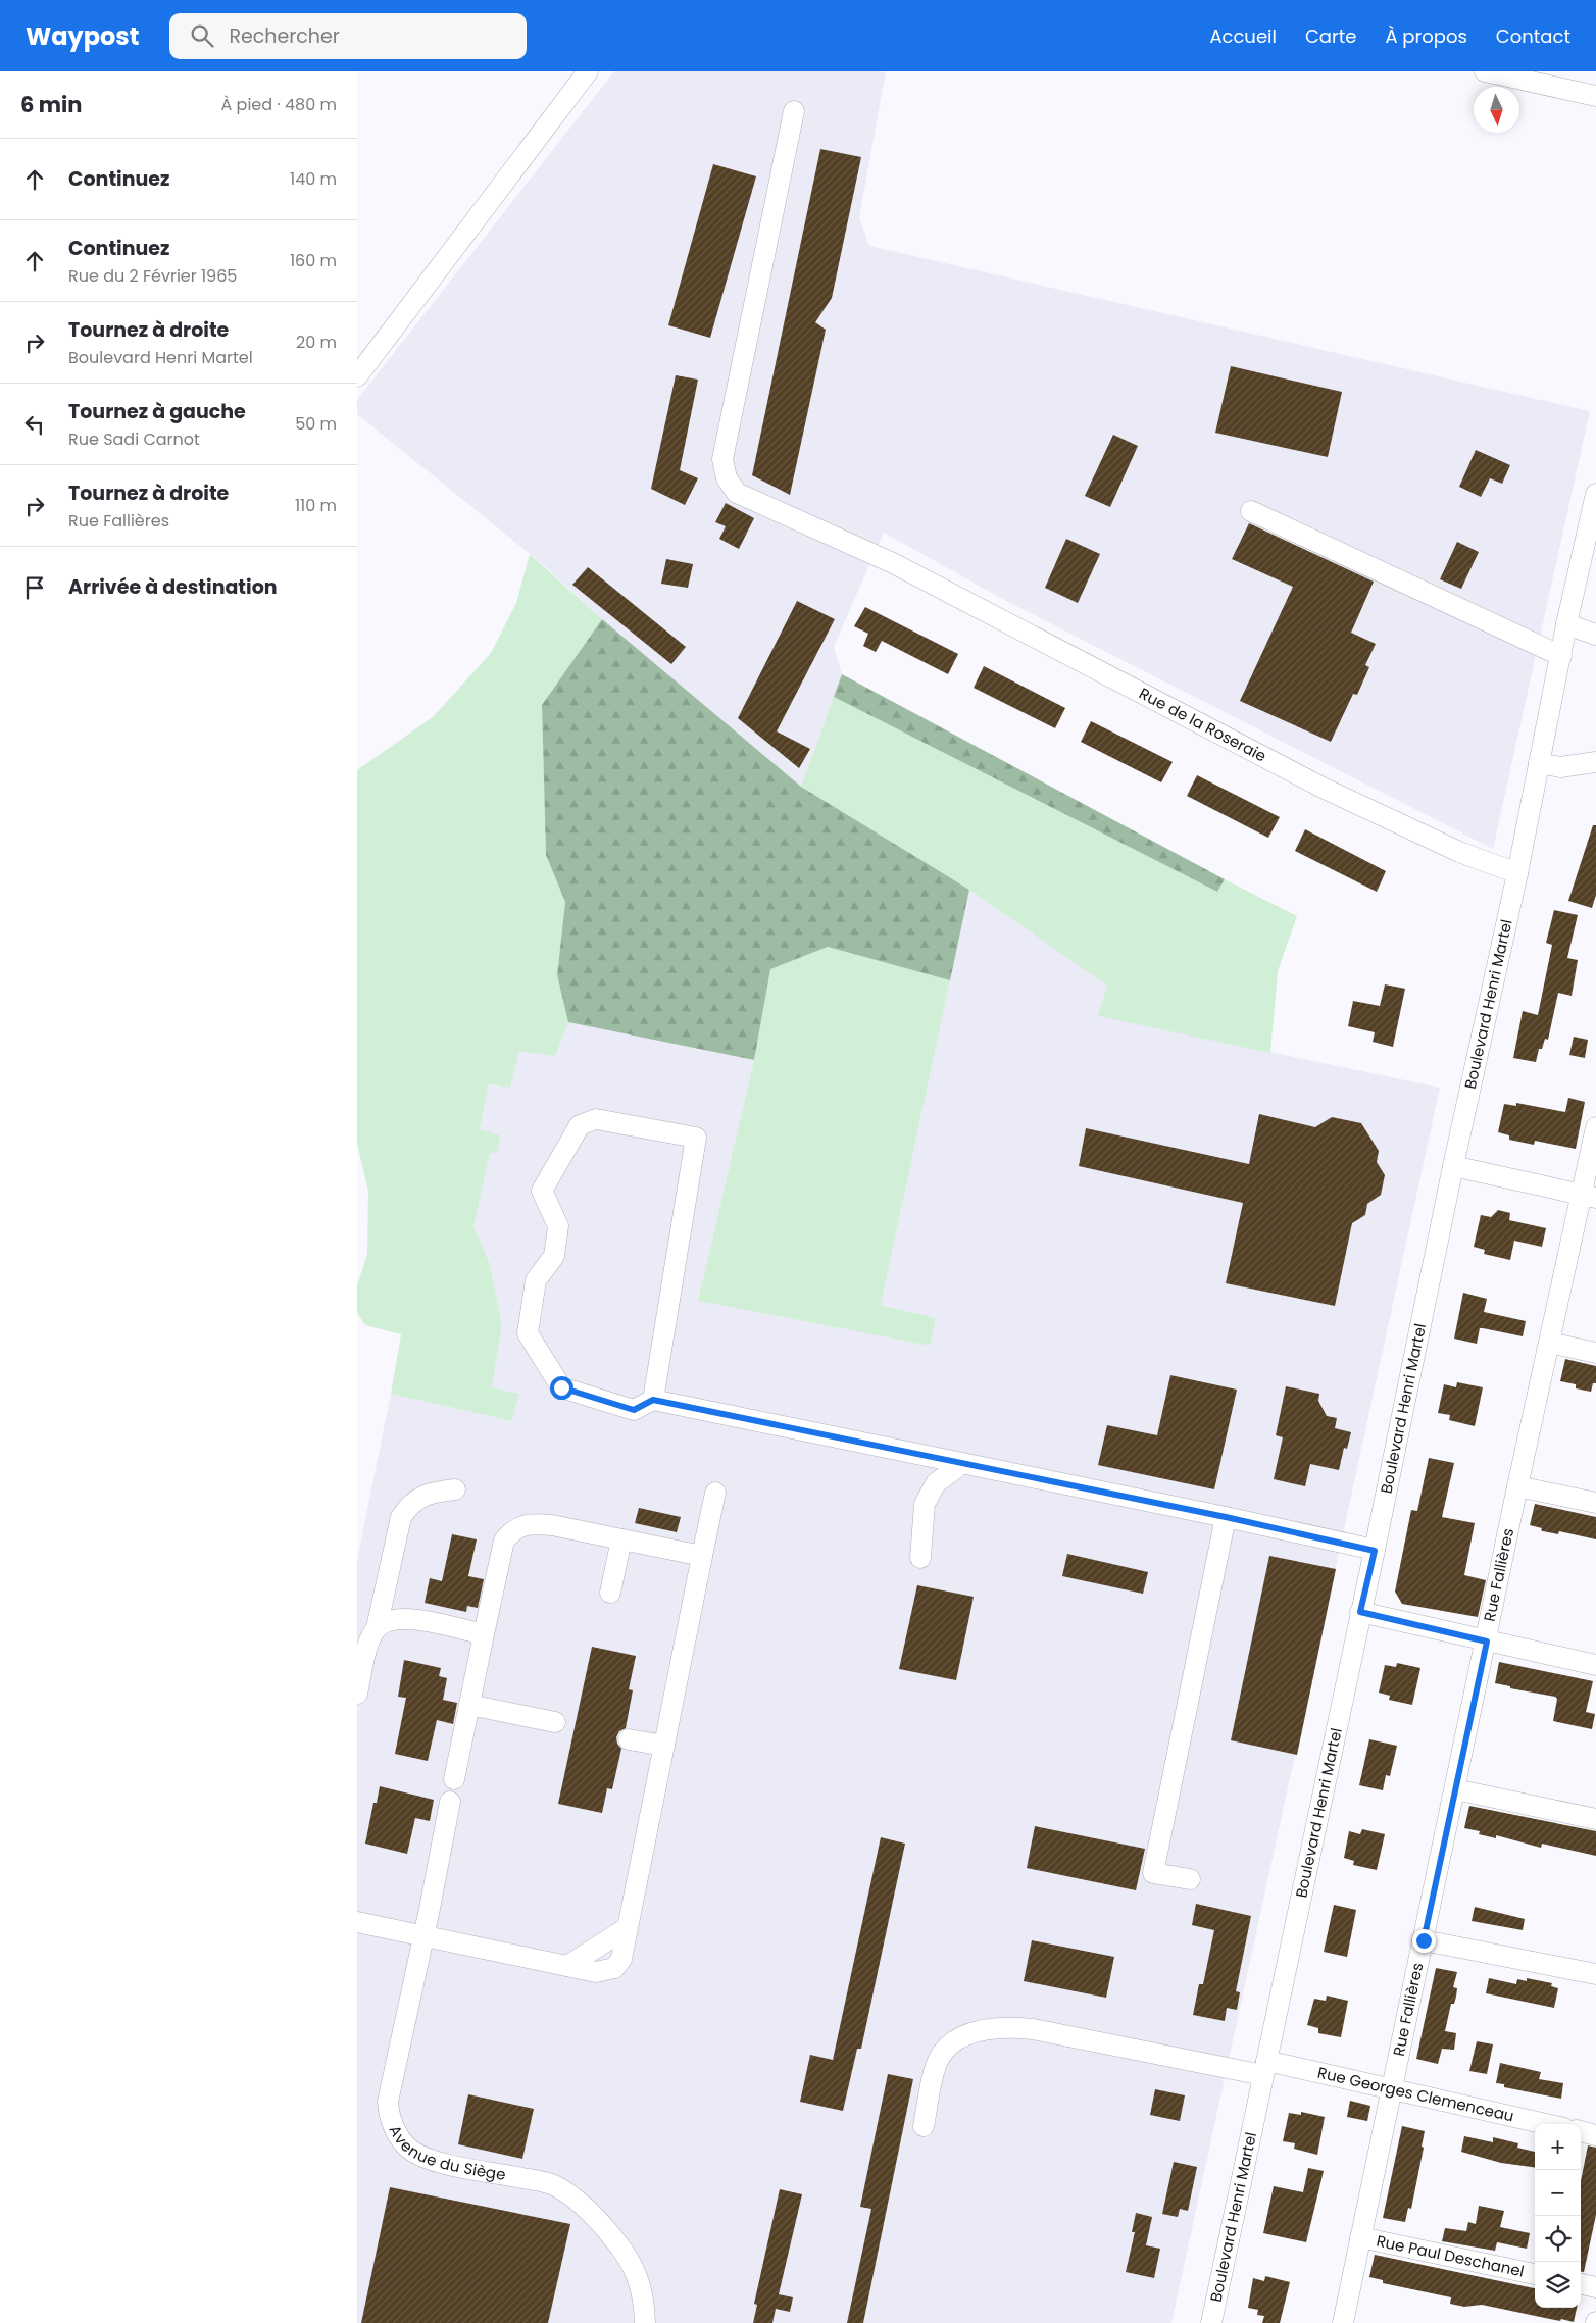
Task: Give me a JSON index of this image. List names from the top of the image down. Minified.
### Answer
{"streets":{"street":["Rue de la Roseraie","Boulevard Henri Martel","Rue Fallières","Rue Georges Clemenceau","Avenue du Siège","Rue Paul Deschanel"]},"crossings":[["Rue de la Roseraie","Boulevard Henri Martel"],["Boulevard Henri Martel","Rue Georges Clemenceau"],["Rue Fallières","Rue Georges Clemenceau"],["Rue Fallières","Rue Paul Deschanel"]],"north":"bottom","page":{"header":"Waypost","search":"Rechercher","nav":["Accueil","Carte","À propos","Contact"],"heading":["6 min","À pied · 480 m"],"list":[["Continuez","140 m"],["Continuez","Rue du 2 Février 1965","160 m"],["Tournez à droite","Boulevard Henri Martel","20 m"],["Tournez à gauche","Rue Sadi Carnot","50 m"],["Tournez à droite","Rue Fallières","110 m"],"Arrivée à destination"],"map_buttons":["+","−"]}}
